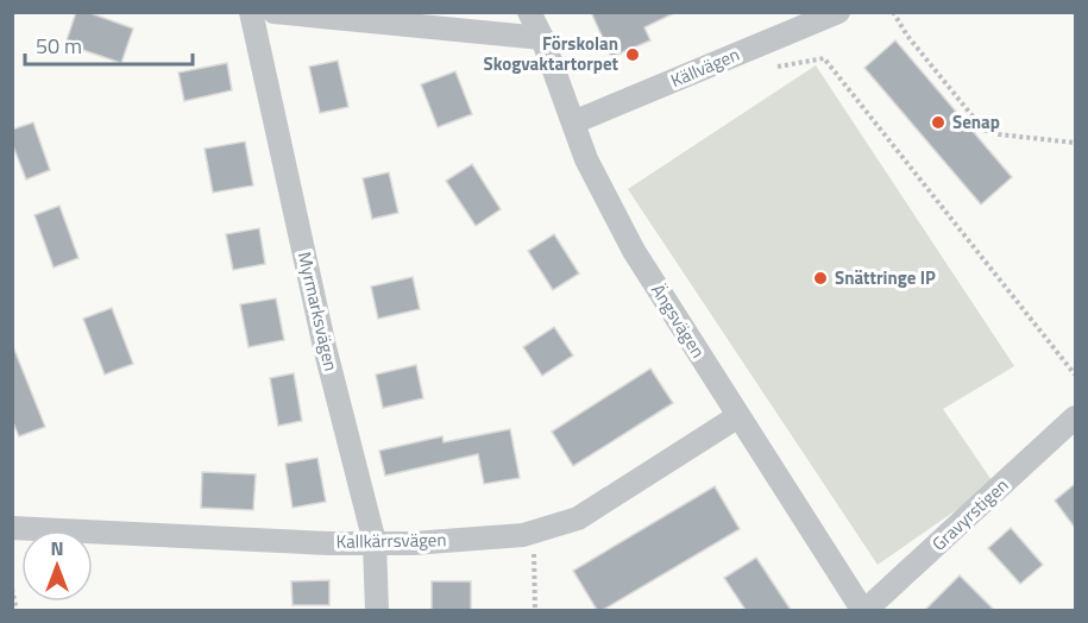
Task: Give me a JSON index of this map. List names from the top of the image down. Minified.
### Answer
{"streets":{"street":["Källvägen","Myrmarksvägen","Ängsvägen","Gravyrstigen","Kallkärrsvägen"]},"crossings":[["Källvägen","Ängsvägen"],["Myrmarksvägen","Kallkärrsvägen"],["Ängsvägen","Gravyrstigen"],["Ängsvägen","Kallkärrsvägen"]],"places":["Förskolan Skogvaktartorpet","Senap","Snättringe IP"],"scale_bar":"50 m","north":"top"}
